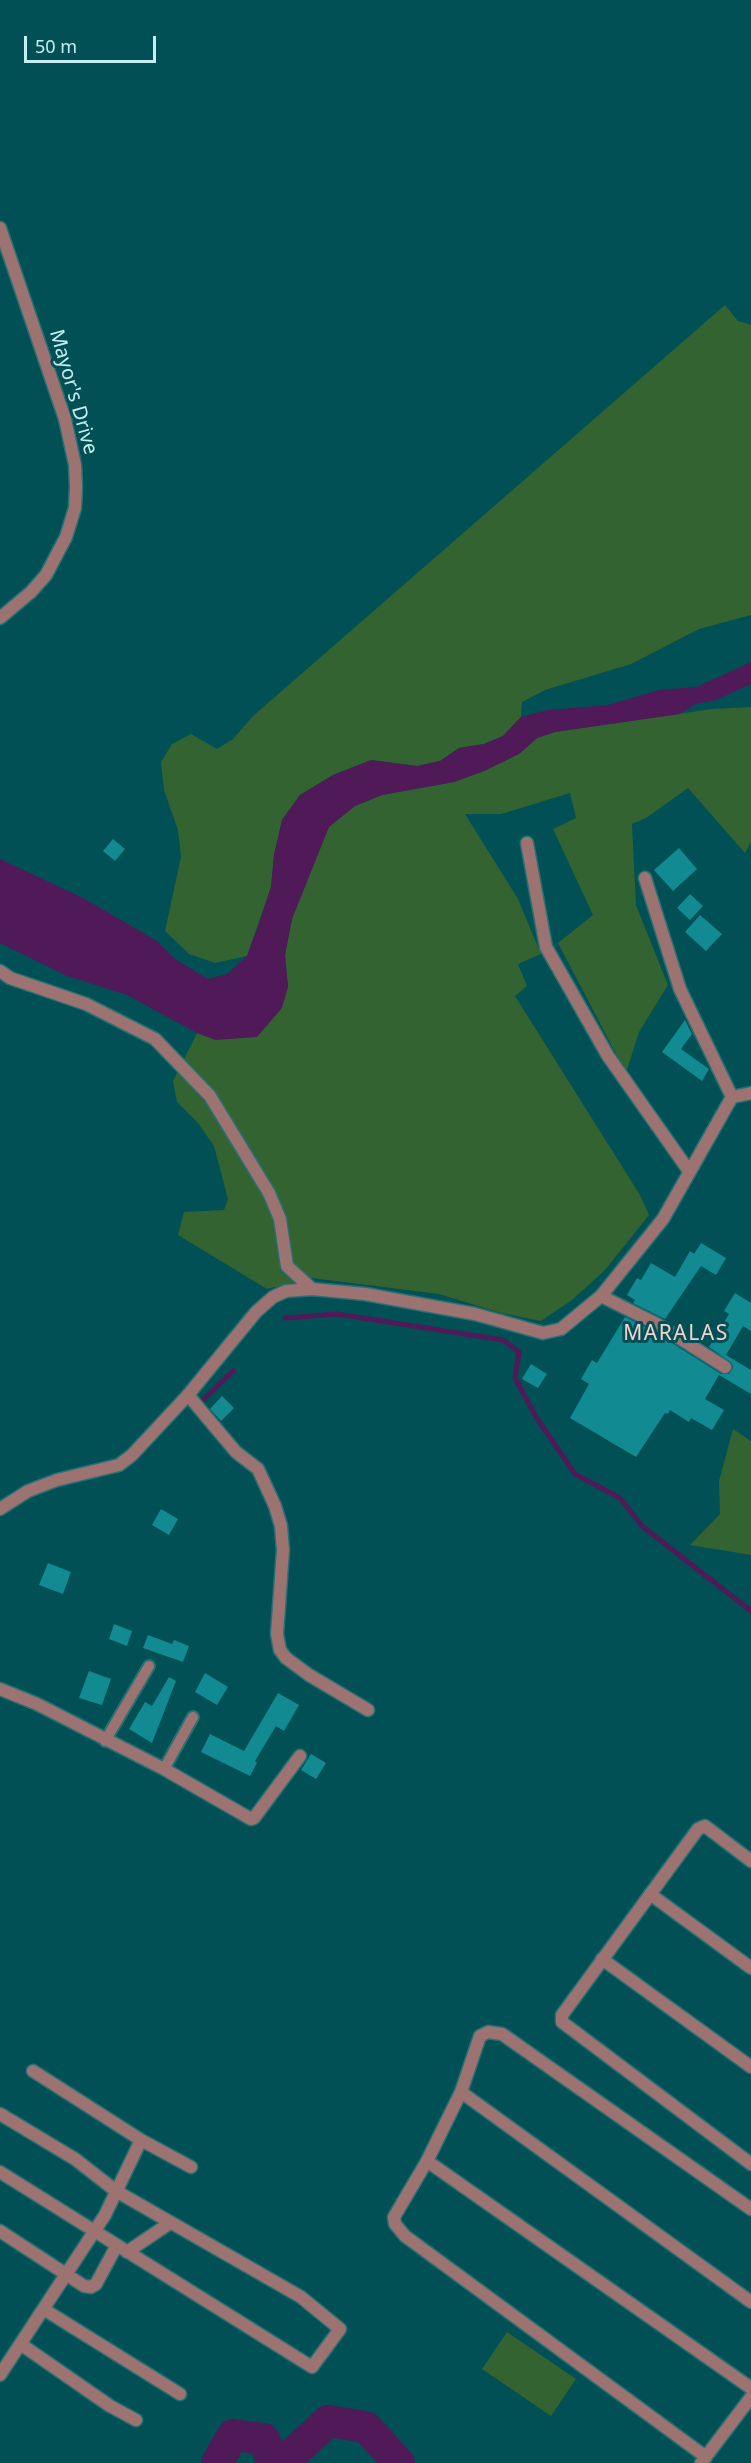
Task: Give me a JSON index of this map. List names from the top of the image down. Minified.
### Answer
{"streets":{"street":["Mayor's Drive"]},"districts":["MARALAS"],"scale_bar":"50 m"}
